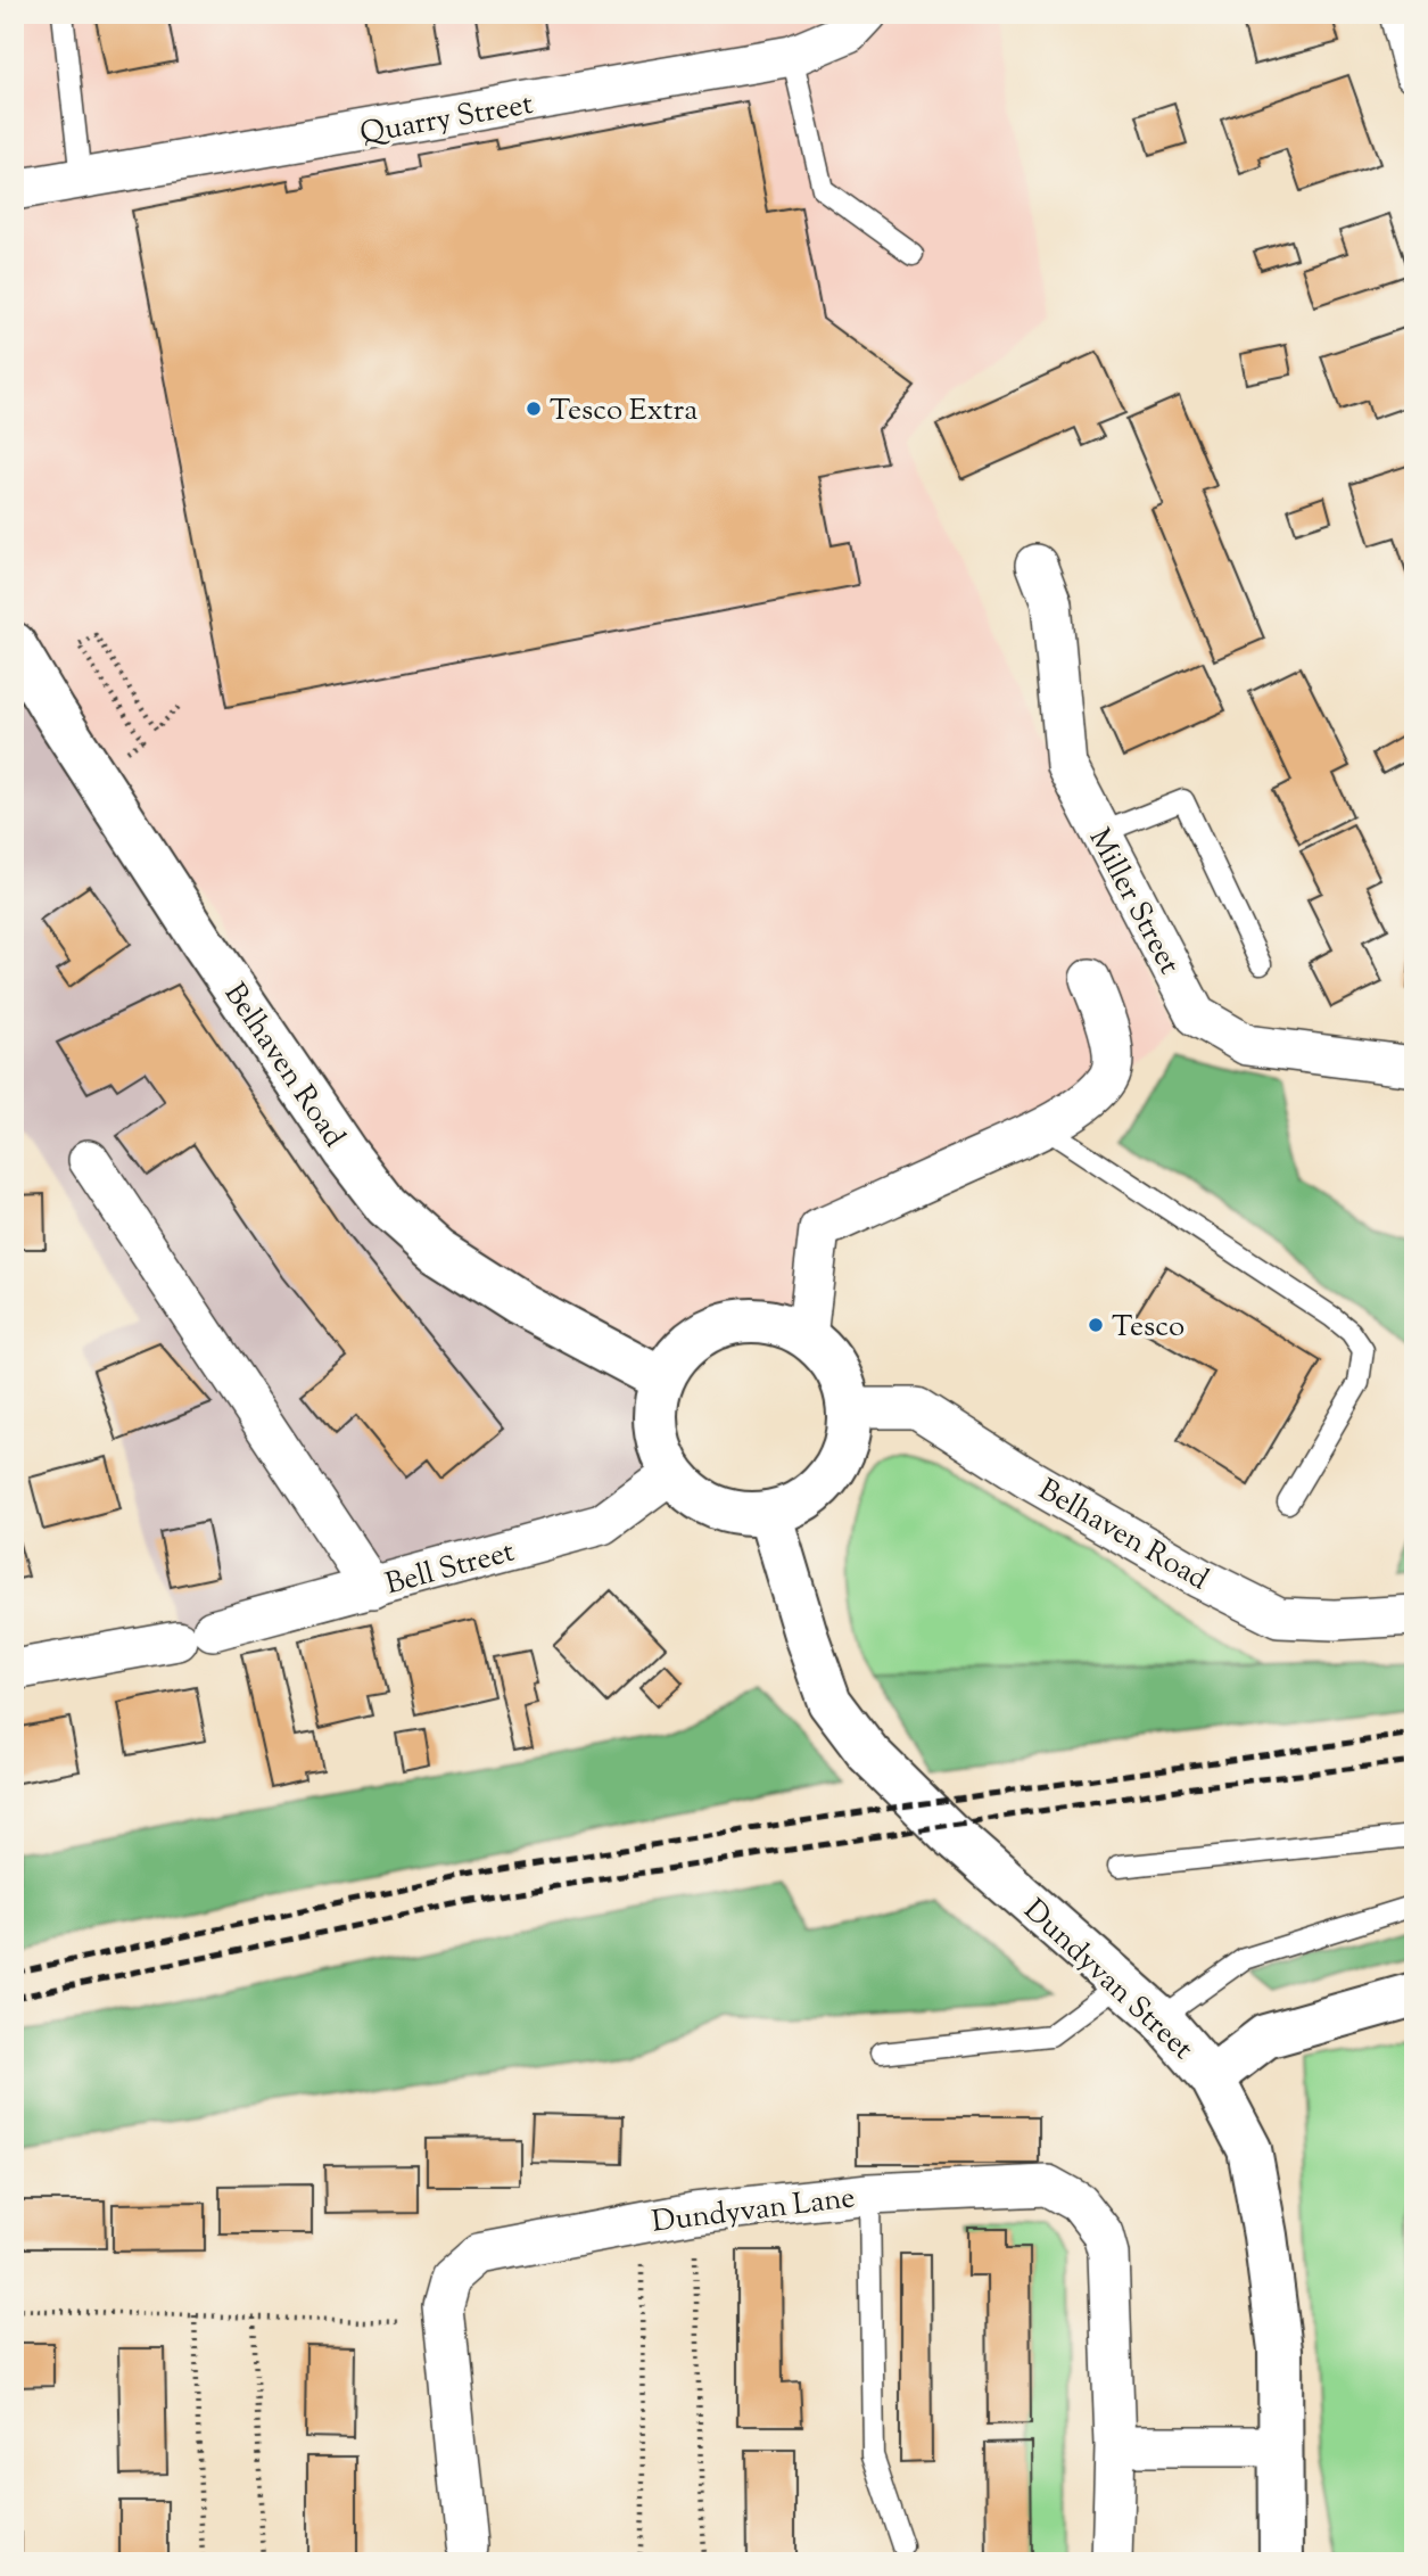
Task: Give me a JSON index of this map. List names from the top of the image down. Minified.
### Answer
{"streets":{"street":["Quarry Street","Miller Street","Belhaven Road","Bell Street","Dundyvan Street","Dundyvan Lane"]},"crossings":[["Belhaven Road","Bell Street"],["Belhaven Road","Dundyvan Street"],["Bell Street","Dundyvan Street"]],"places":["Tesco Extra","Tesco"]}
